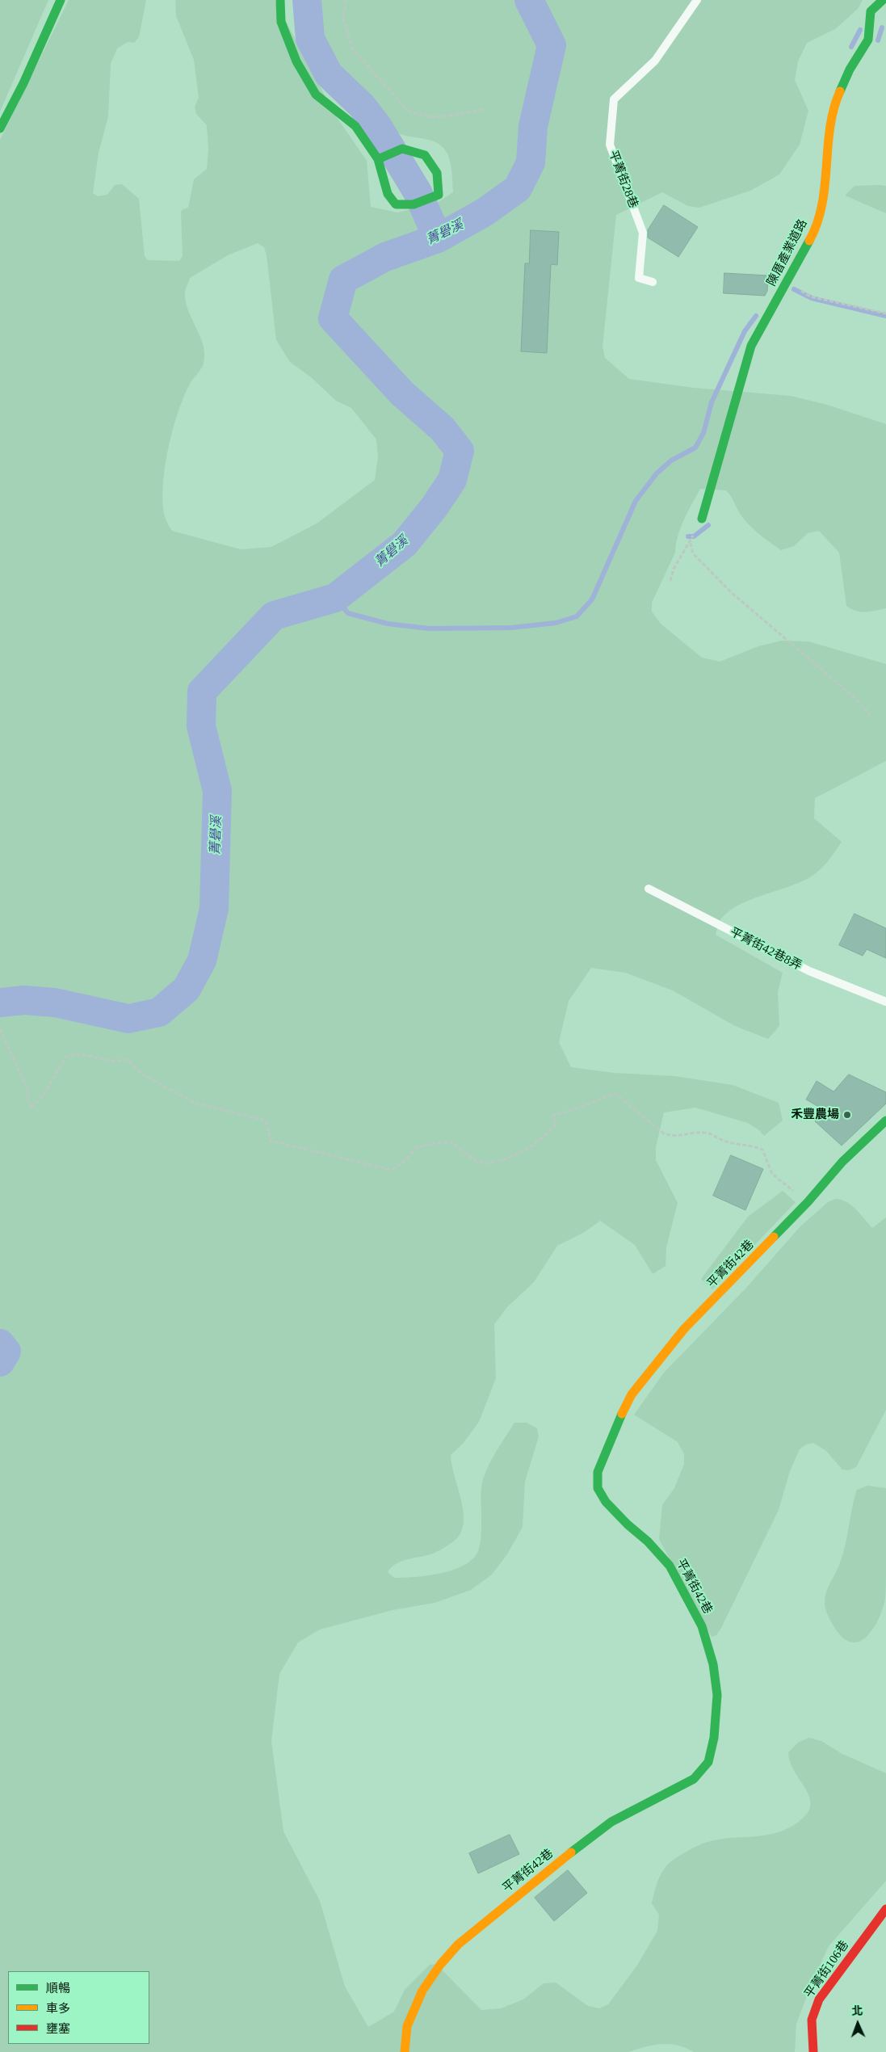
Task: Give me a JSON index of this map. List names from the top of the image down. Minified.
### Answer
{"streets":{"street":["陳厝產業道路","平菁街42巷","平菁街106巷"],"lane":["平菁街28巷","平菁街42巷8弄"]},"water":["菁礐溪"],"places":["禾豐農場"],"legend":["順暢","車多","壅塞"],"north":"top"}
